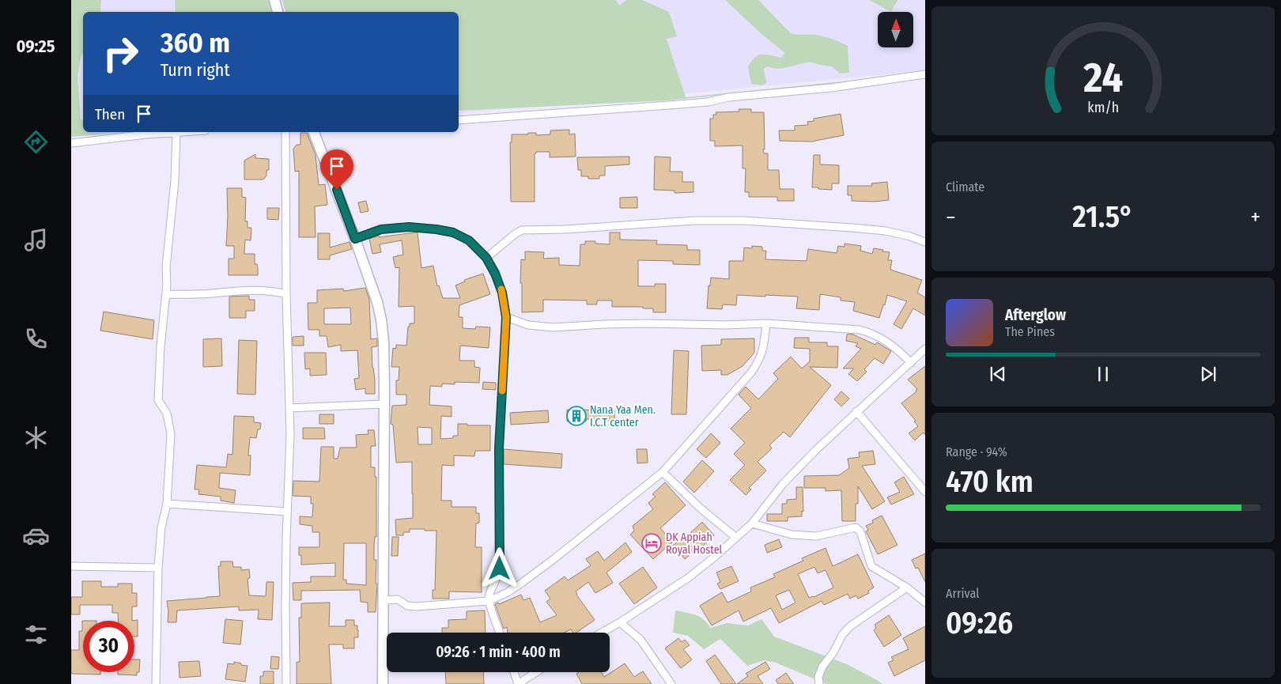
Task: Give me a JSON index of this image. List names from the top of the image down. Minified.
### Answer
{"places":{"building":["Nana Yaa Men. I.C.T center"],"hotel":["DK Appiah Royal Hostel"]},"north":"top","page":{"tabs":"09:25","turn":["360 m","Turn right"],"then":"Then","tile":["Climate",["Range · 94%","470 km"],["Arrival","09:26"]],"heat":["−","21.5°","+"],"song":["Afterglow","The Pines"],"limit":"30","trip":"09:26 · 1 min · 400 m","gauge":["24","km/h"]}}
